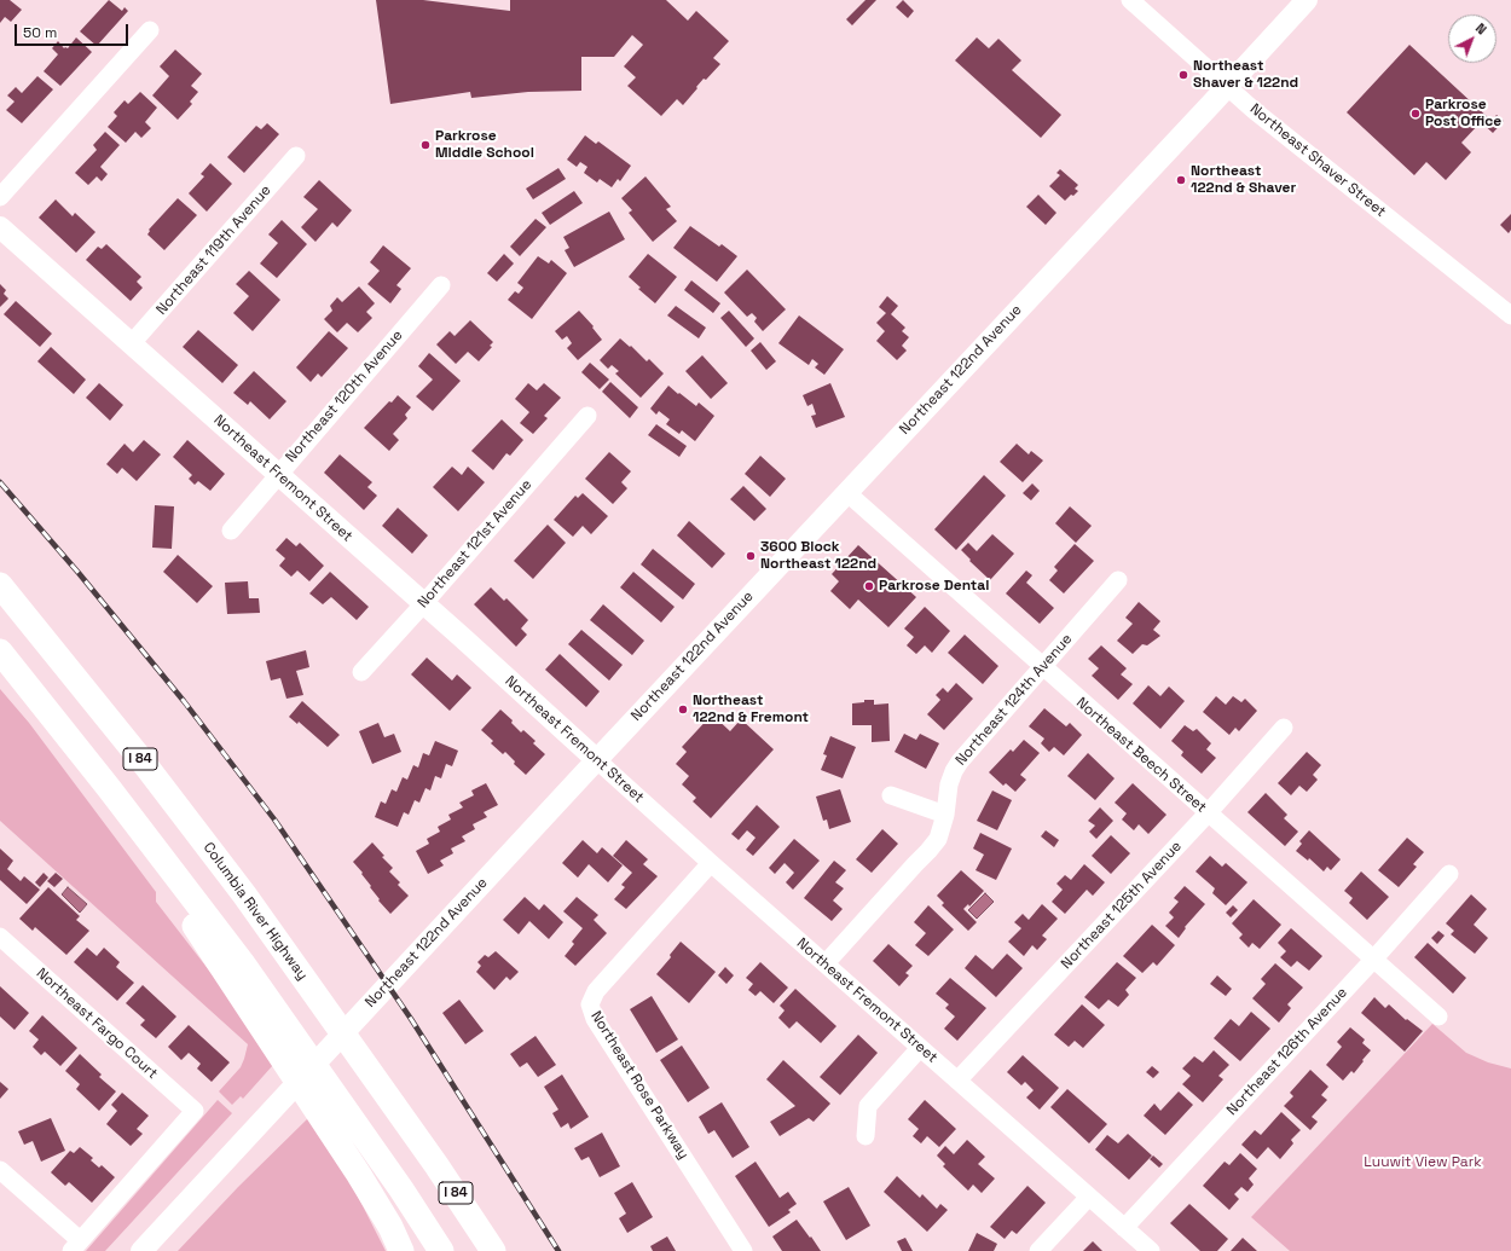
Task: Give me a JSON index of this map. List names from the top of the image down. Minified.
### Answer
{"streets":{"highway":["I 84","Columbia River Highway"],"main road":["Northeast 122nd Avenue","Northeast Fremont Street"],"street":["Northeast Shaver Street","Northeast 119th Avenue","Northeast 120th Avenue","Northeast 121st Avenue","Northeast 124th Avenue","Northeast Beech Street","Northeast 125th Avenue","Northeast Fargo Court","Northeast 126th Avenue","Northeast Rose Parkway"]},"crossings":[["Northeast Shaver Street","Northeast 122nd Avenue"],["Northeast 119th Avenue","Northeast Fremont Street"],["Northeast 122nd Avenue","Northeast Fremont Street"],["Northeast 122nd Avenue","Northeast Beech Street"],["Northeast 120th Avenue","Northeast Fremont Street"],["Northeast Fremont Street","Northeast 121st Avenue"],["Northeast Fremont Street","Northeast 124th Avenue"],["Northeast Fremont Street","Northeast 125th Avenue"],["Northeast Fremont Street","Northeast 126th Avenue"],["Northeast Fremont Street","Northeast Rose Parkway"],["Northeast 124th Avenue","Northeast Beech Street"],["Northeast Beech Street","Northeast 125th Avenue"],["Northeast Beech Street","Northeast 126th Avenue"]],"parks":["Luuwit View Park"],"places":["Northeast Shaver & 122nd","Parkrose Post Office","Parkrose Middle School","Northeast 122nd & Shaver","3600 Block Northeast 122nd","Parkrose Dental","Northeast 122nd & Fremont"],"scale_bar":"50 m","north":"top right"}
